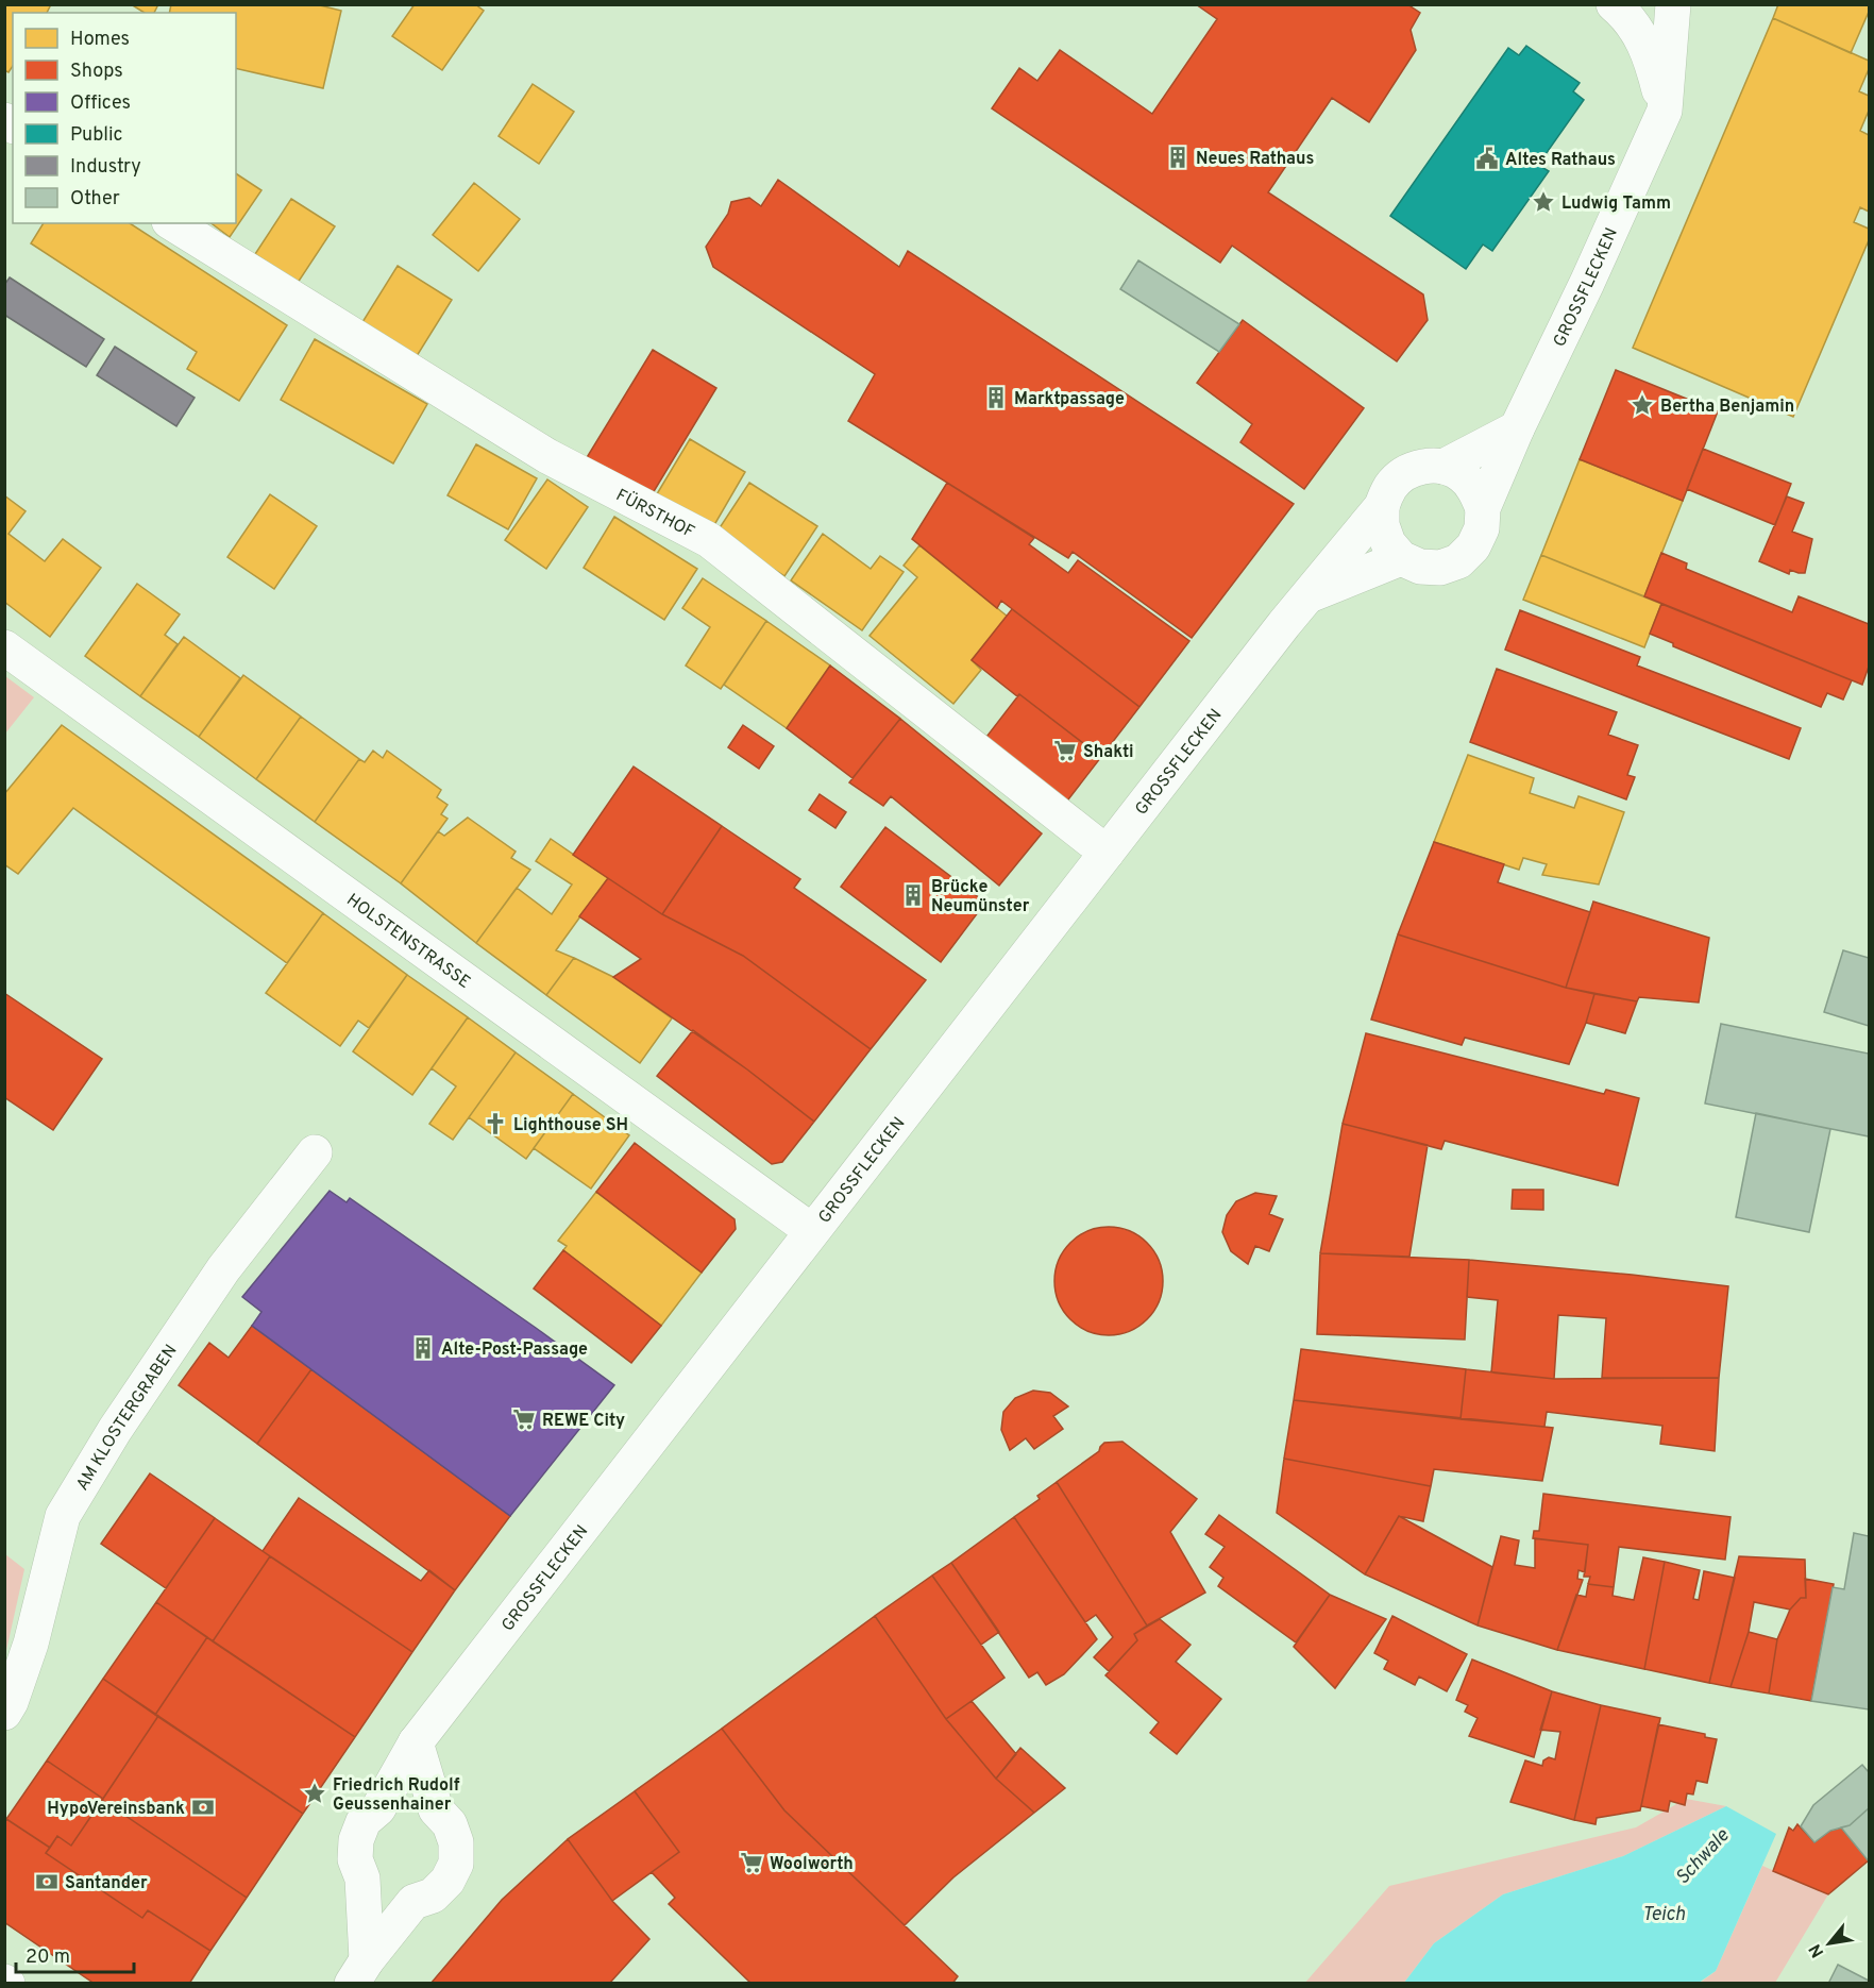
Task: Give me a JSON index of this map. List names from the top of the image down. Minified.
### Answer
{"streets":{"street":["GROSSFLECKEN","FÜRSTHOF","HOLSTENSTRASSE","AM KLOSTERGRABEN"]},"crossings":[["GROSSFLECKEN","FÜRSTHOF"],["GROSSFLECKEN","HOLSTENSTRASSE"]],"water":["Schwale","Teich"],"places":{"building":["Neues Rathaus","Marktpassage","Brücke Neumünster","Alte-Post-Passage"],"public building":["Altes Rathaus"],"place":["Ludwig Tamm","Bertha Benjamin","Friedrich Rudolf Geussenhainer"],"supermarket":["Shakti","REWE City","Woolworth"],"church":["Lighthouse SH"],"bank":["HypoVereinsbank","Santander"]},"legend":["Homes","Shops","Offices","Public","Industry","Other"],"scale_bar":"20 m","north":"bottom left"}
